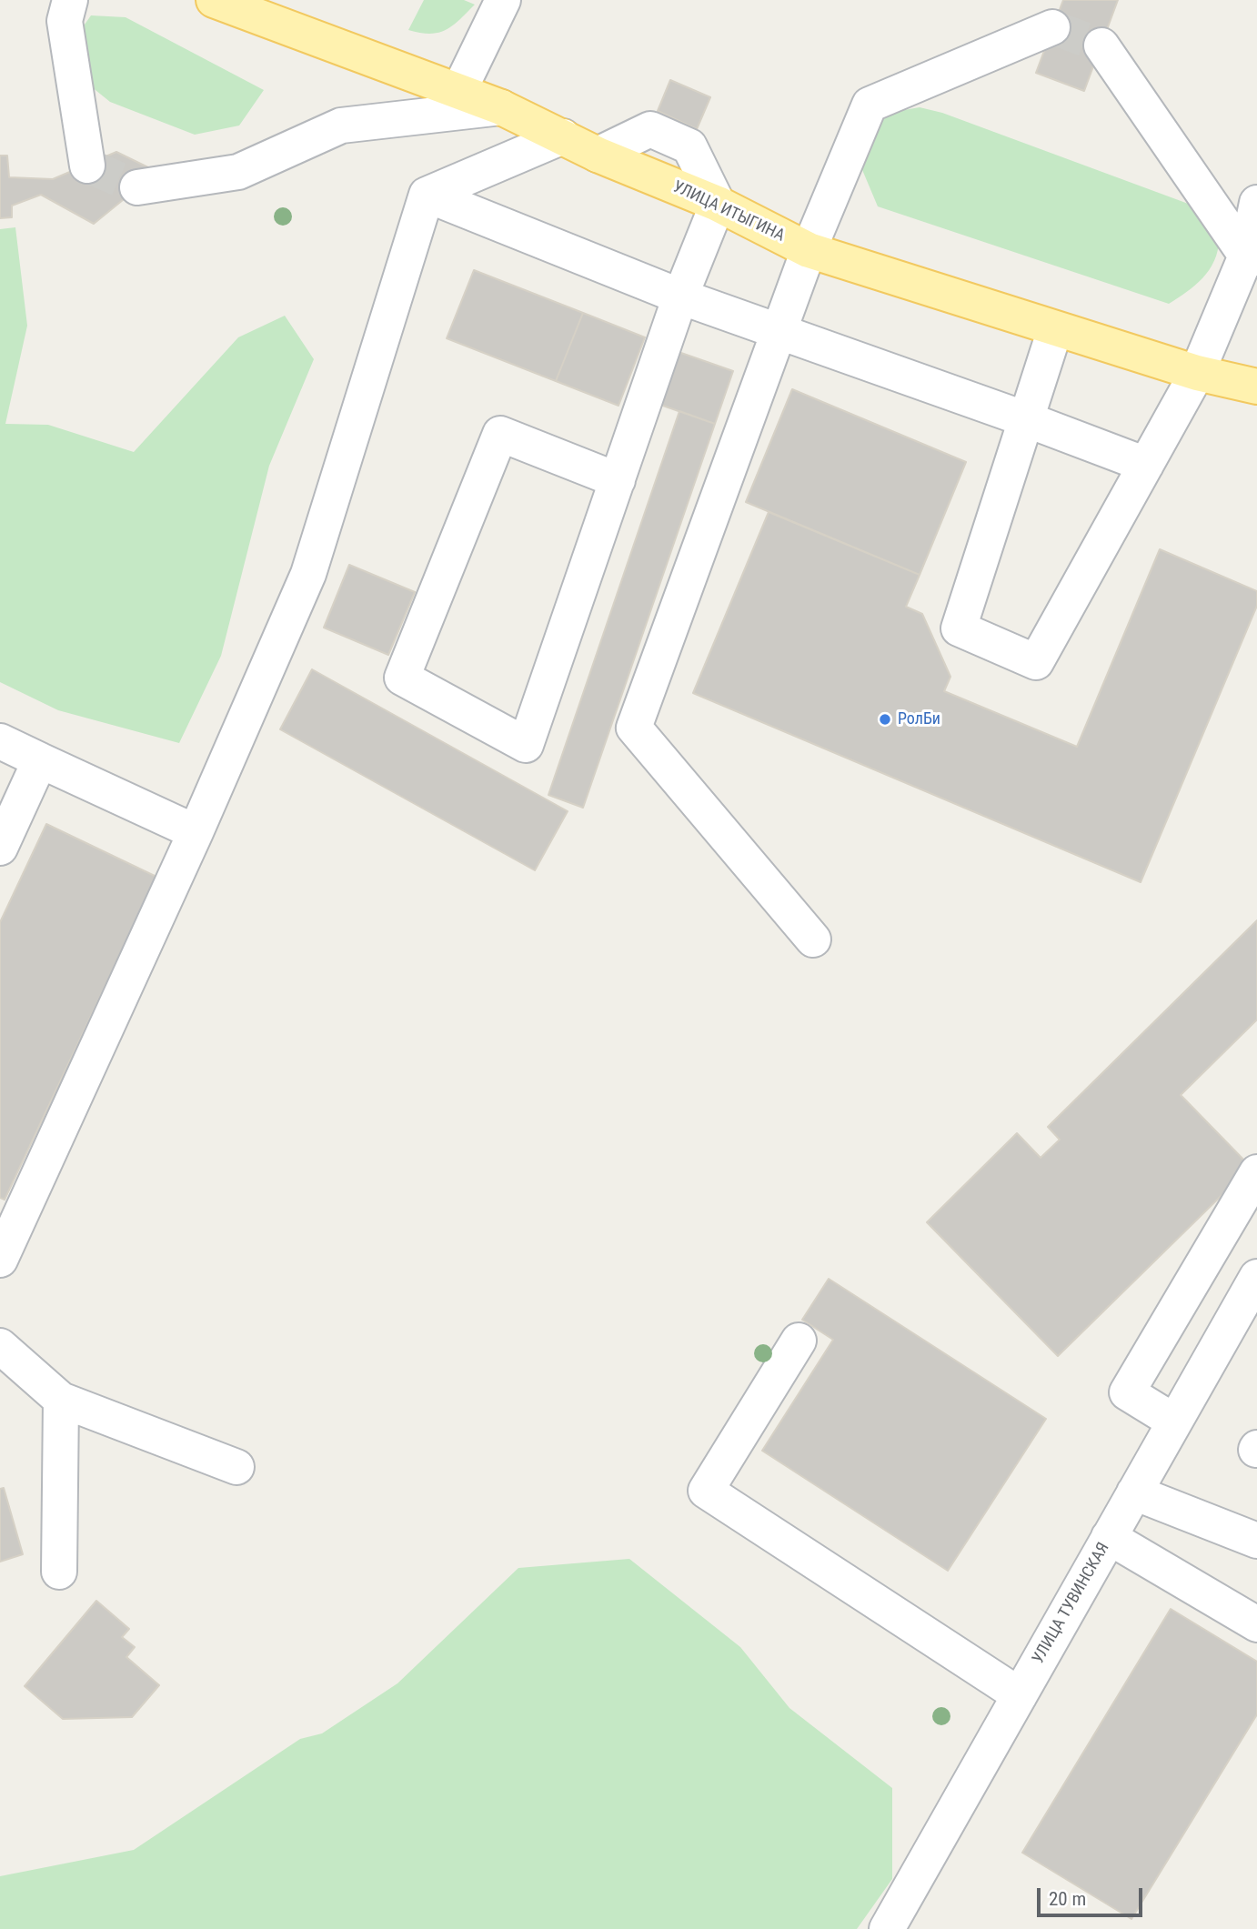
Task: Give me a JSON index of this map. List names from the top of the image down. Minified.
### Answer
{"streets":{"main road":["УЛИЦА ИТЫГИНА"],"street":["УЛИЦА ТУВИНСКАЯ"]},"places":["РолБи"],"scale_bar":"20 m"}
